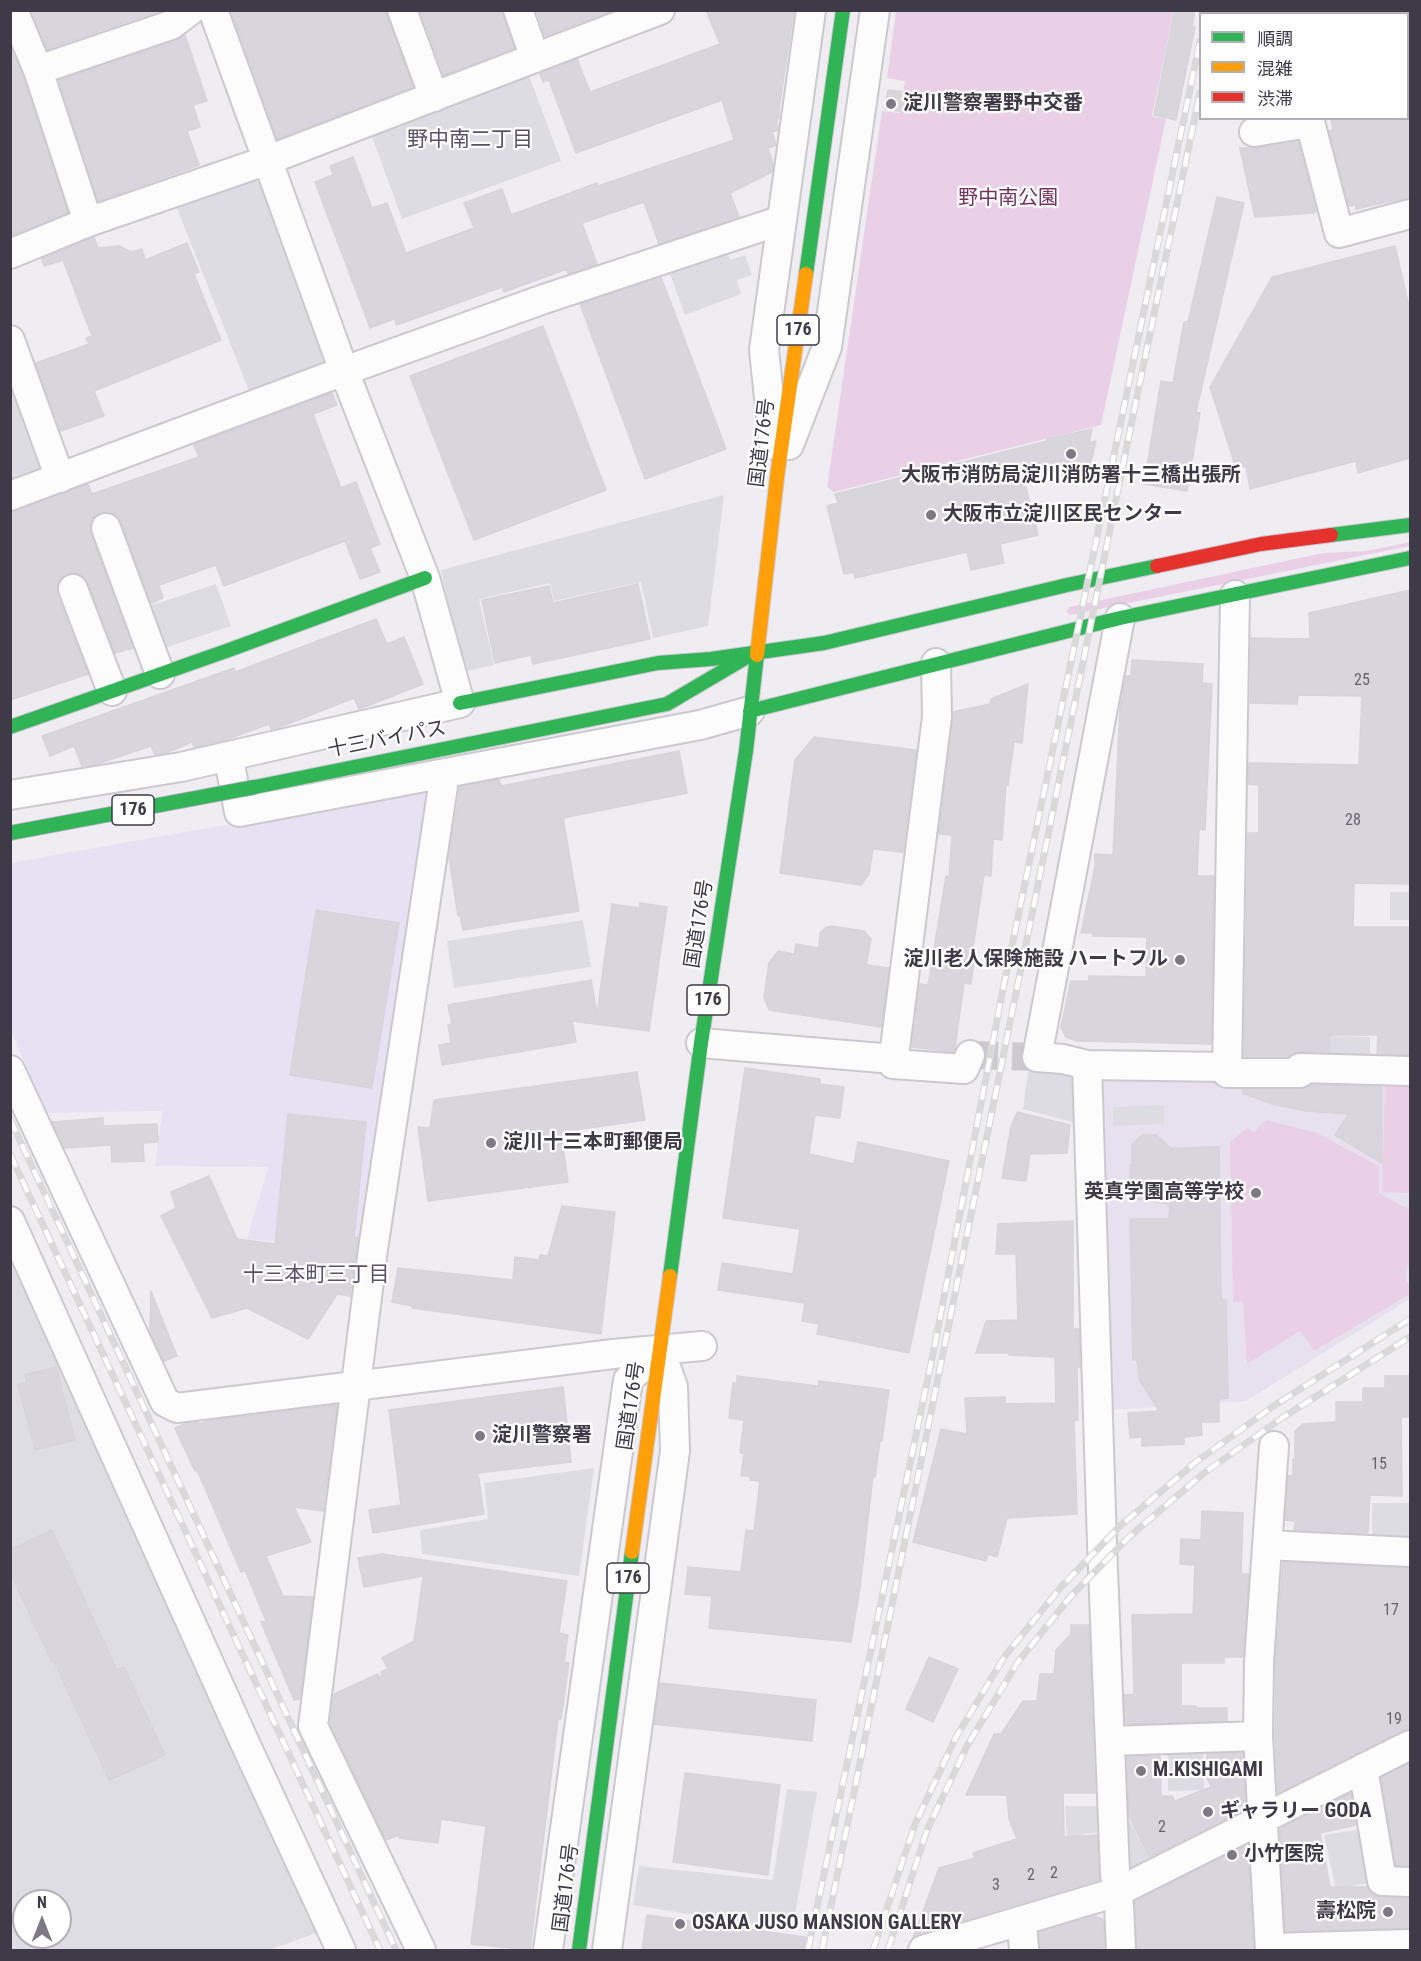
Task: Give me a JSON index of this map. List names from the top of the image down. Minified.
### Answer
{"streets":{"main road":["176","国道176号","十三バイパス"]},"crossings":[["国道176号","十三バイパス"]],"districts":["野中南二丁目","十三本町三丁目"],"parks":["野中南公園"],"places":["淀川警察署野中交番","大阪市消防局淀川消防署十三橋出張所","大阪市立淀川区民センター","淀川老人保険施設 ハートフル","淀川十三本町郵便局","英真学園高等学校","淀川警察署","M.KISHIGAMI","ギャラリー GODA","小竹医院","壽松院","OSAKA JUSO MANSION GALLERY"],"house_numbers":["25","28","15","17","19","2","2","2","3"],"legend":["順調","混雑","渋滞"],"north":"top"}
